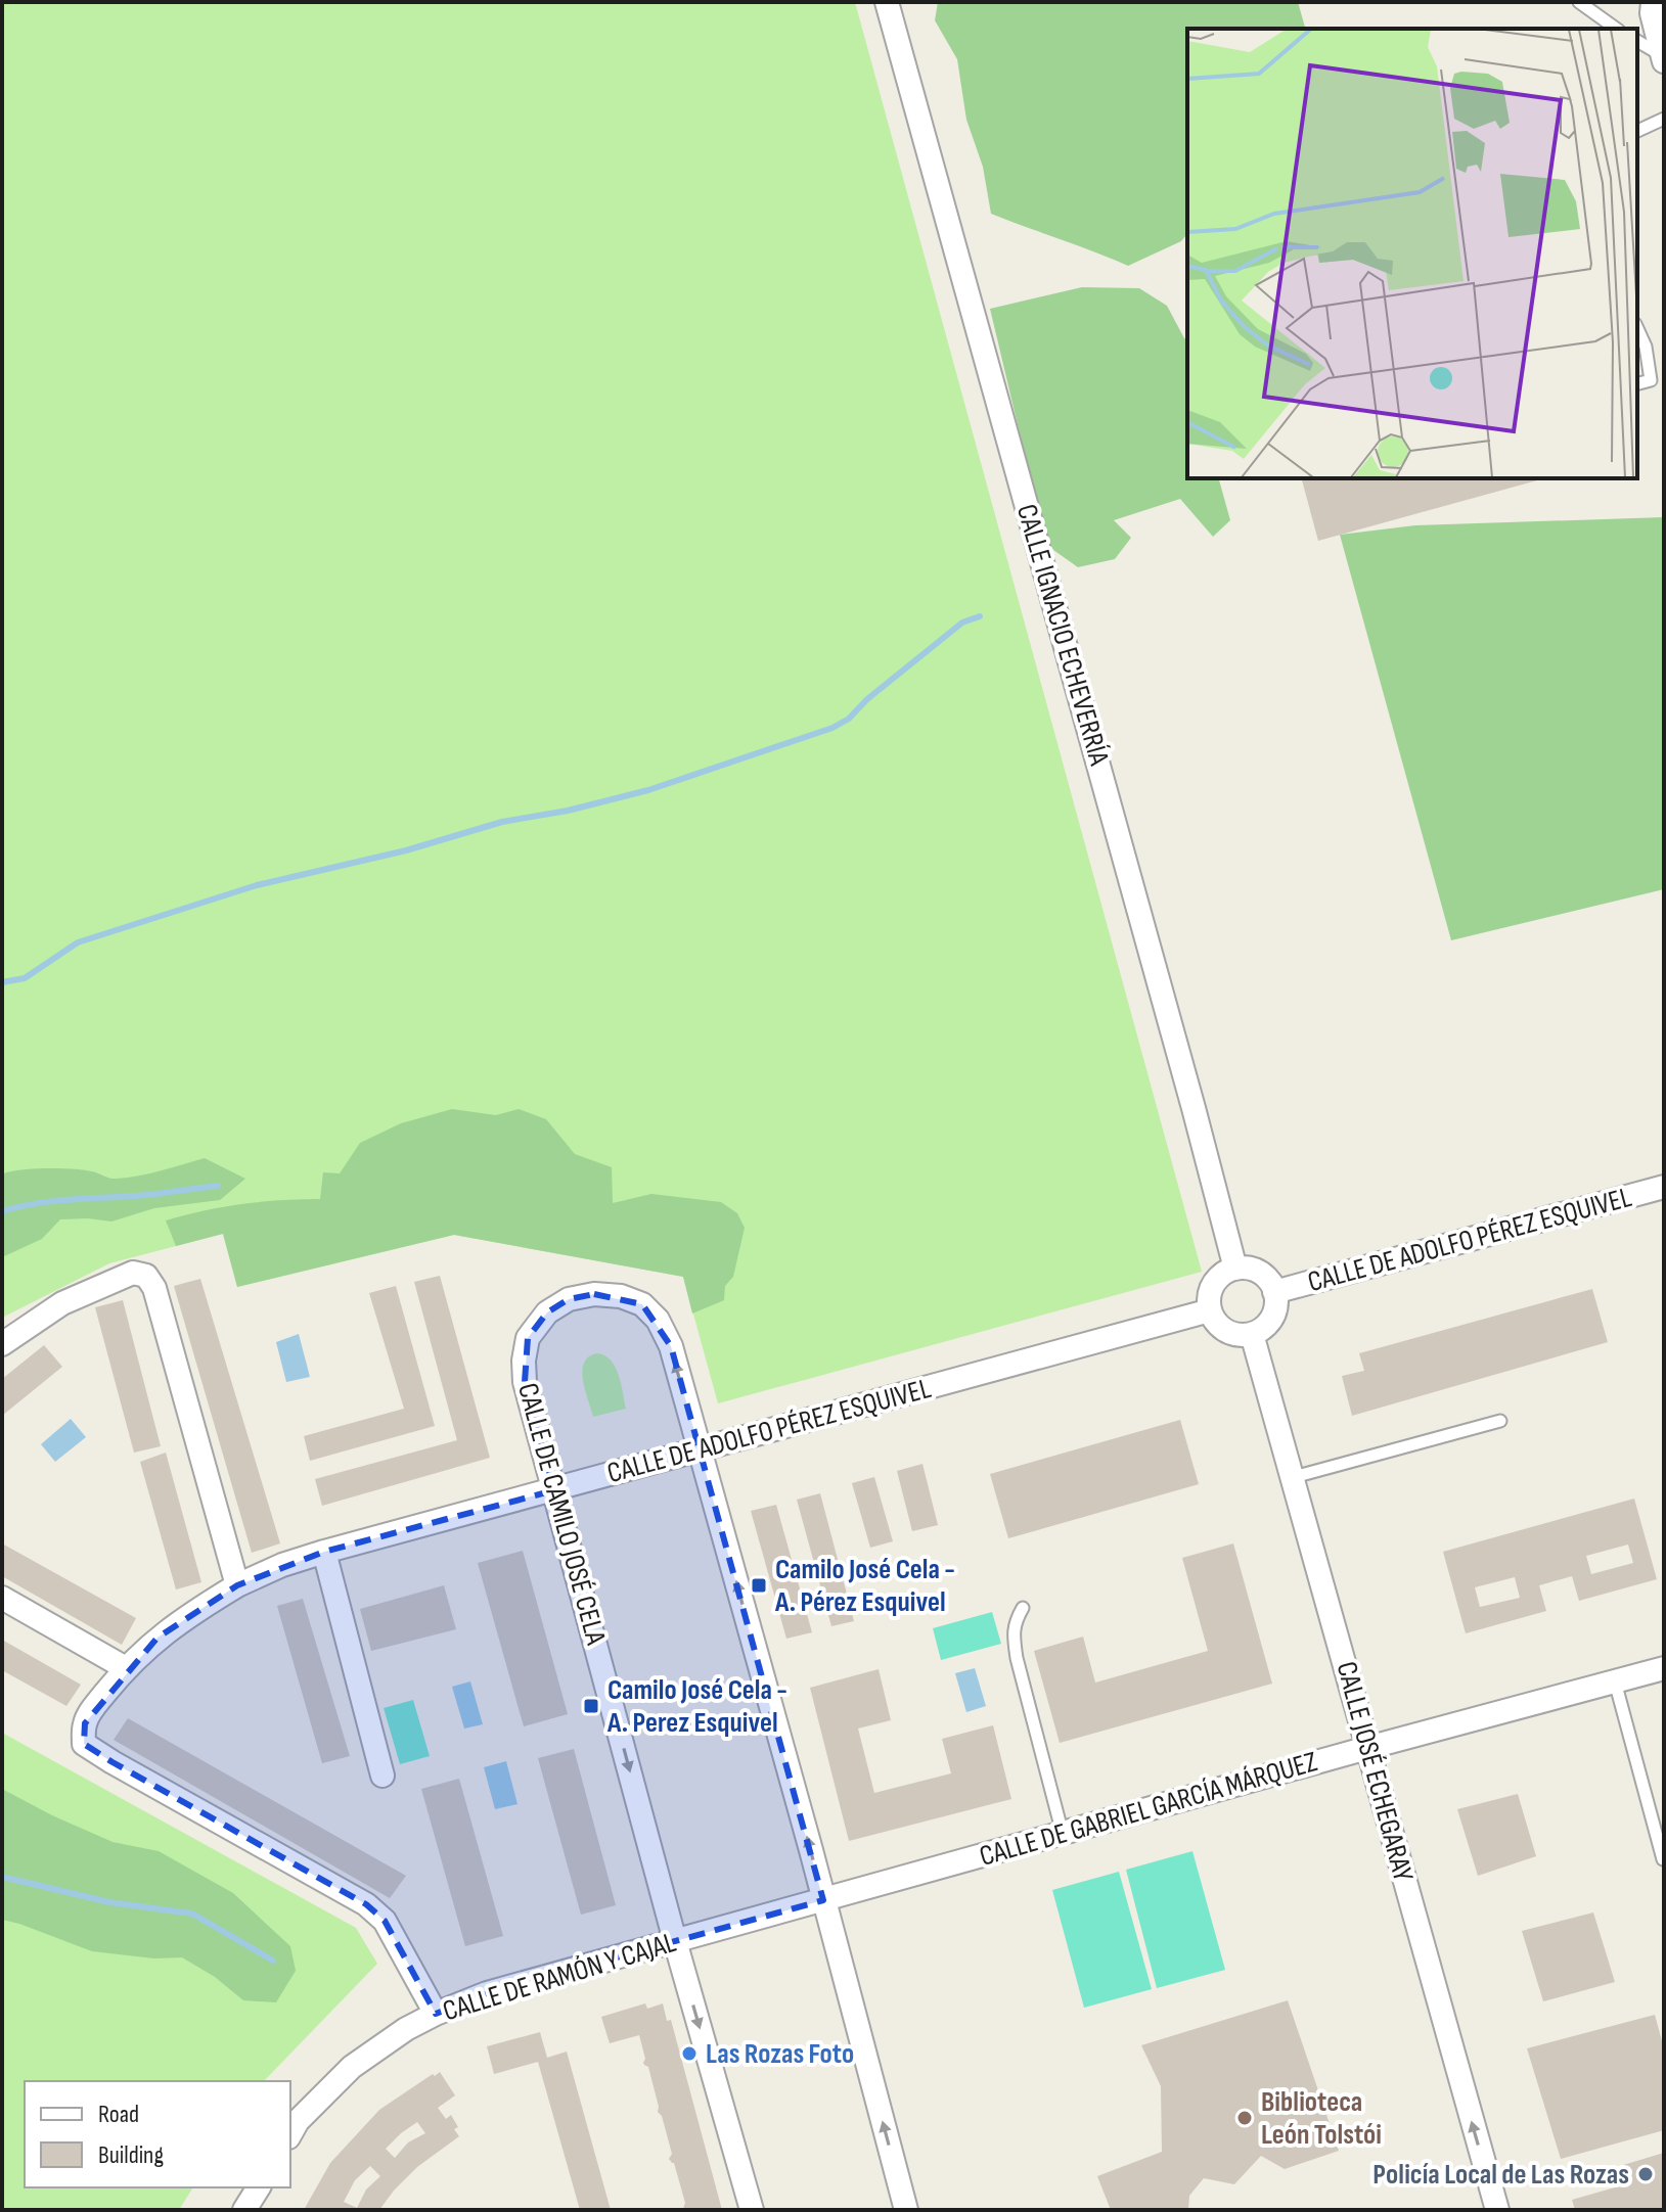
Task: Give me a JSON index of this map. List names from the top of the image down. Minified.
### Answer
{"streets":{"street":["CALLE IGNACIO ECHEVERRÍA","CALLE DE ADOLFO PÉREZ ESQUIVEL","CALLE DE CAMILO JOSÉ CELA","CALLE JOSÉ ECHEGARAY","CALLE DE GABRIEL GARCÍA MÁRQUEZ","CALLE DE RAMÓN Y CAJAL"]},"crossings":[["CALLE IGNACIO ECHEVERRÍA","CALLE DE ADOLFO PÉREZ ESQUIVEL"],["CALLE IGNACIO ECHEVERRÍA","CALLE JOSÉ ECHEGARAY"],["CALLE DE ADOLFO PÉREZ ESQUIVEL","CALLE DE CAMILO JOSÉ CELA"],["CALLE DE ADOLFO PÉREZ ESQUIVEL","CALLE JOSÉ ECHEGARAY"],["CALLE DE ADOLFO PÉREZ ESQUIVEL","CALLE DE RAMÓN Y CAJAL"],["CALLE DE CAMILO JOSÉ CELA","CALLE DE GABRIEL GARCÍA MÁRQUEZ"],["CALLE DE CAMILO JOSÉ CELA","CALLE DE RAMÓN Y CAJAL"],["CALLE JOSÉ ECHEGARAY","CALLE DE GABRIEL GARCÍA MÁRQUEZ"],["CALLE DE GABRIEL GARCÍA MÁRQUEZ","CALLE DE RAMÓN Y CAJAL"]],"one_way":["CALLE JOSÉ ECHEGARAY"],"places":{"transit":["Camilo José Cela - A. Pérez Esquivel","Camilo José Cela - A. Perez Esquivel"],"other":["Las Rozas Foto","Biblioteca León Tolstói","Policía Local de Las Rozas"]},"legend":["Road","Building"]}
